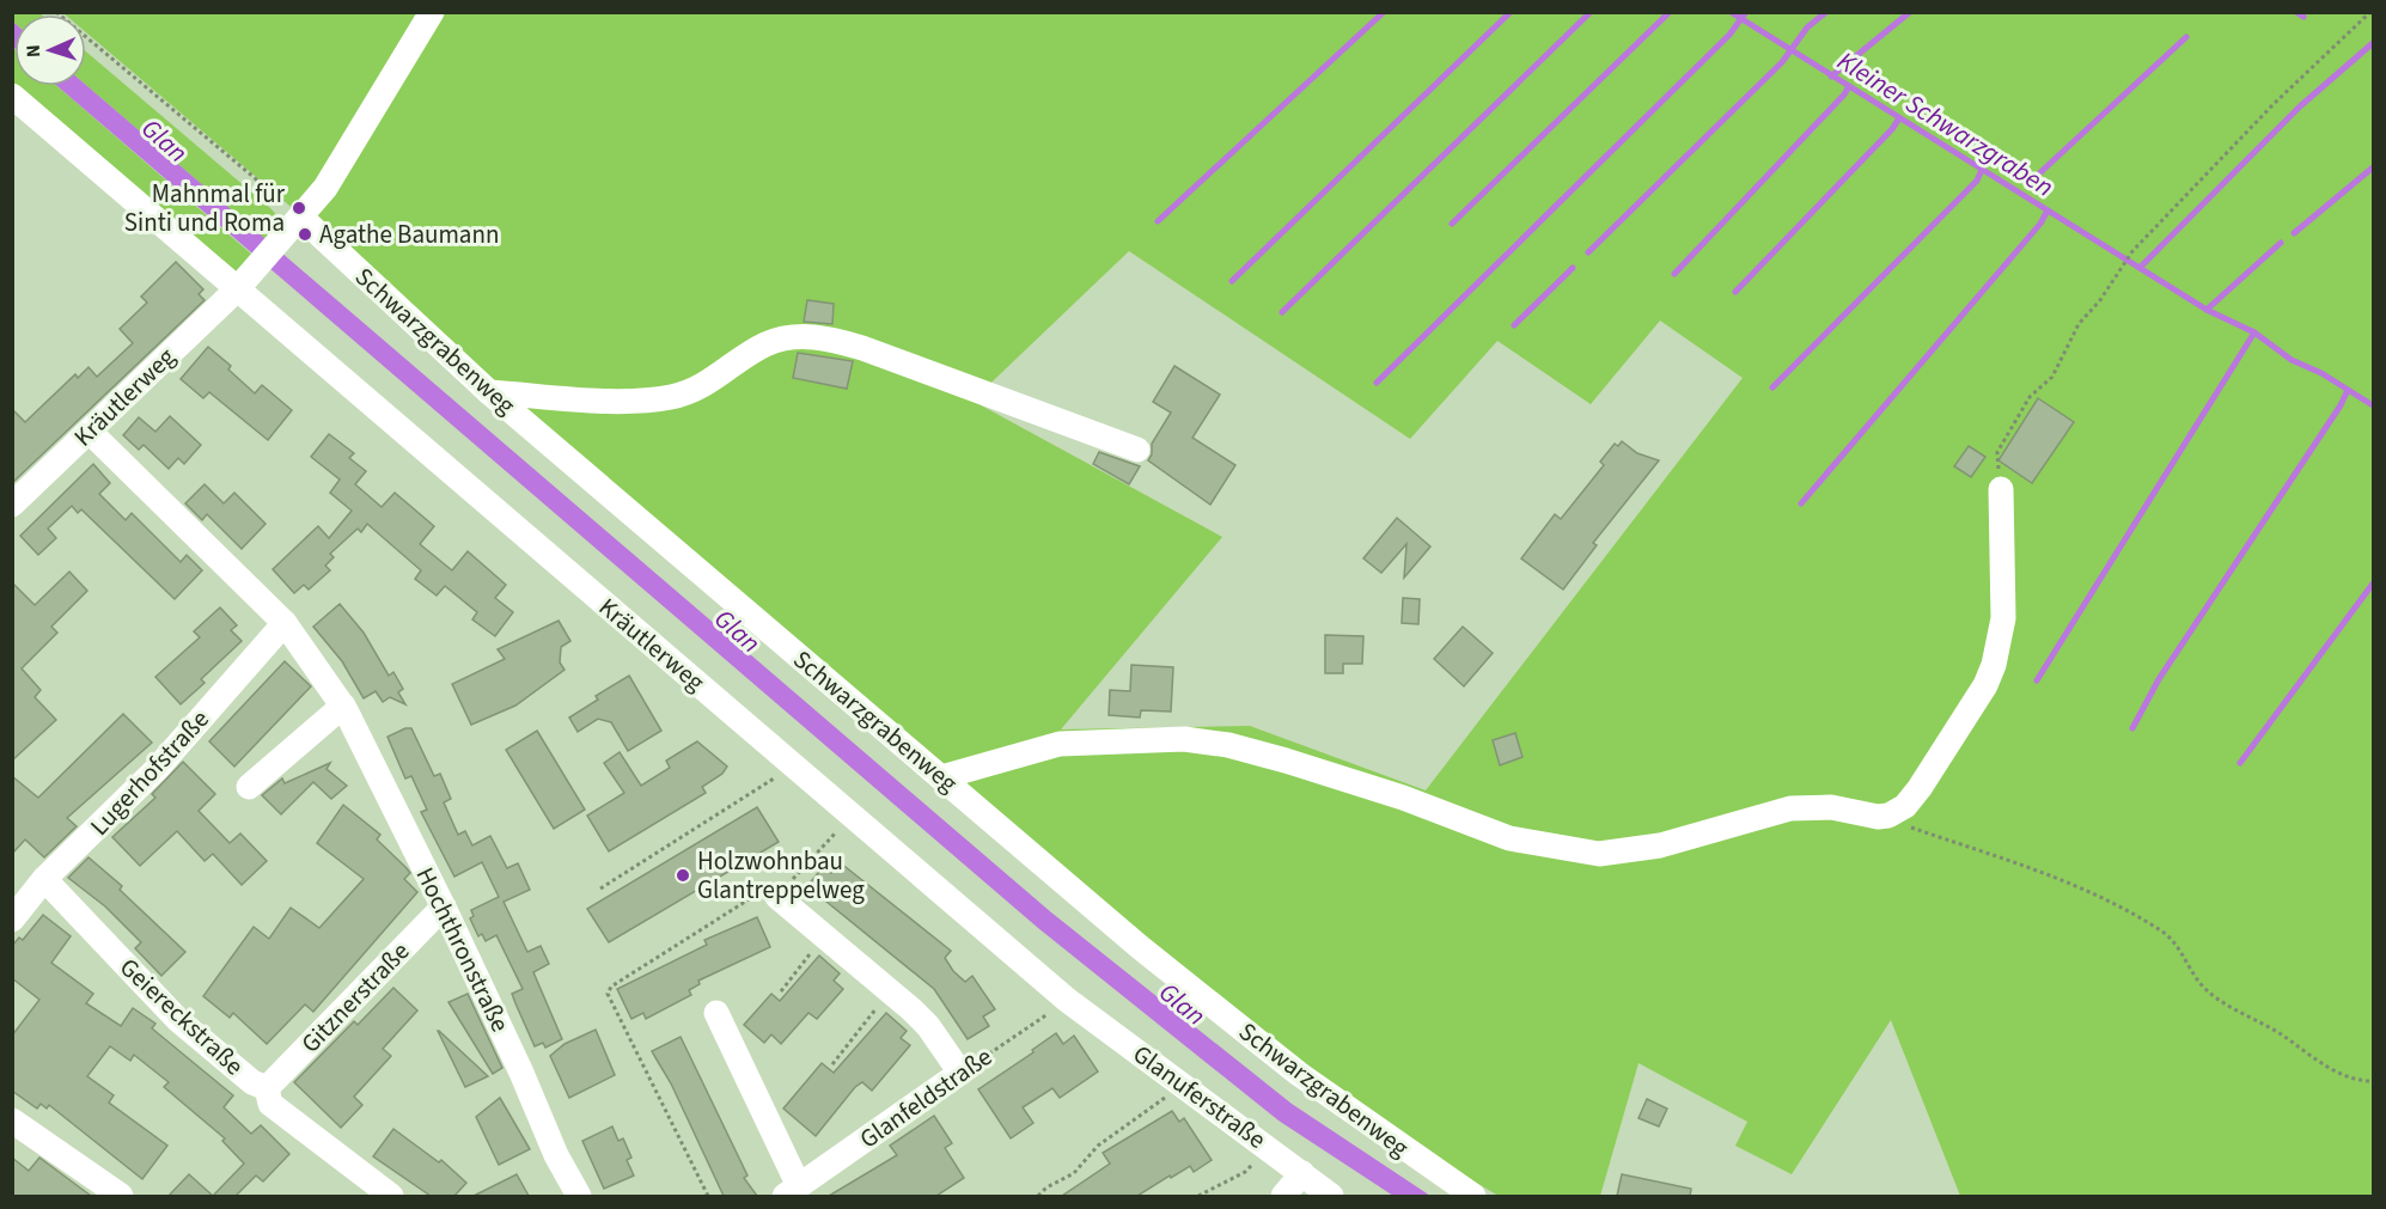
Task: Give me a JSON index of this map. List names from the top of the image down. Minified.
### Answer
{"streets":{"street":["Schwarzgrabenweg","Kräutlerweg","Lugerhofstraße","Hochthronstraße","Gitznerstraße","Geiereckstraße","Glanuferstraße","Glanfeldstraße"]},"crossings":[["Kräutlerweg","Hochthronstraße"],["Kräutlerweg","Glanuferstraße"],["Kräutlerweg","Glanfeldstraße"],["Lugerhofstraße","Hochthronstraße"],["Lugerhofstraße","Geiereckstraße"],["Hochthronstraße","Gitznerstraße"],["Gitznerstraße","Geiereckstraße"],["Glanuferstraße","Glanfeldstraße"]],"water":["Kleiner Schwarzgraben","Glan"],"places":["Mahnmal für Sinti und Roma","Agathe Baumann","Holzwohnbau Glantreppelweg"],"north":"left"}
